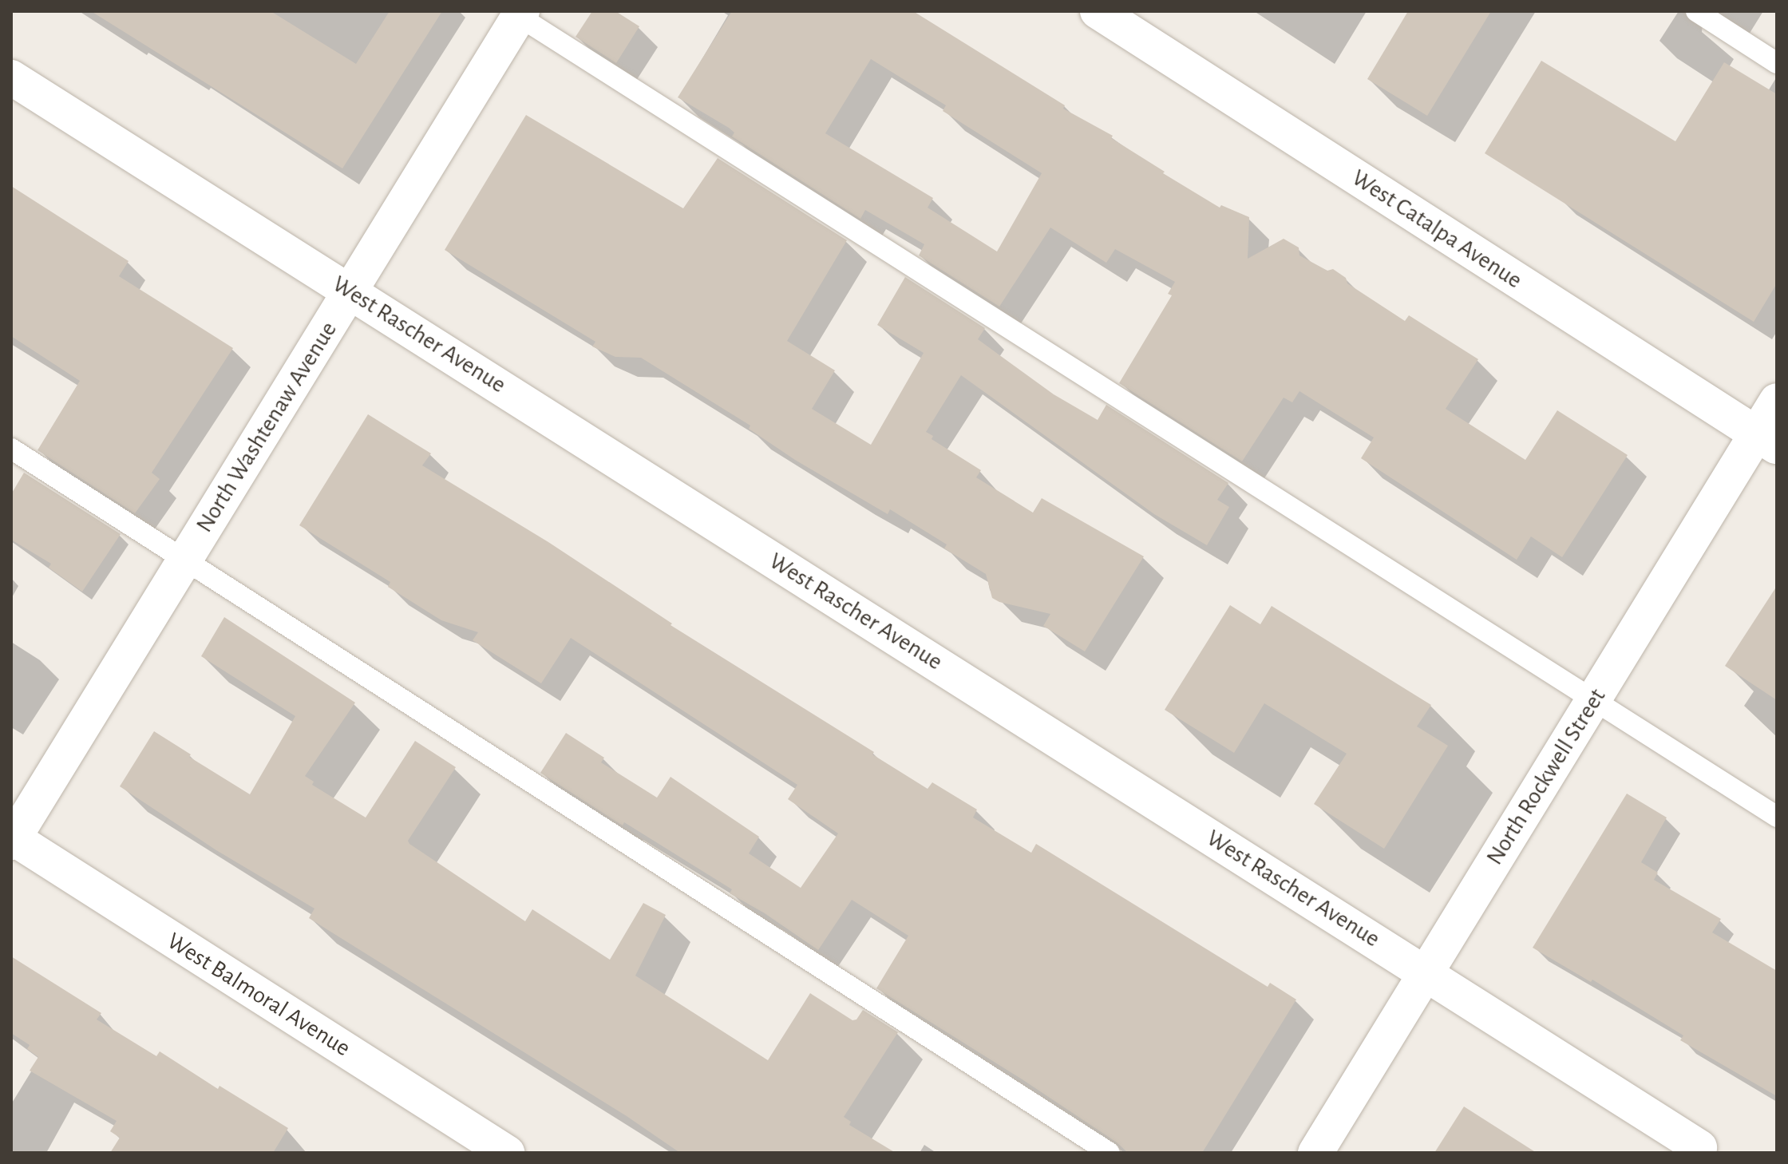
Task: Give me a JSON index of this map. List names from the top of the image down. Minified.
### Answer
{"streets":{"street":["West Catalpa Avenue","West Rascher Avenue","North Washtenaw Avenue","North Rockwell Street","West Balmoral Avenue"]},"crossings":[["West Catalpa Avenue","North Rockwell Street"],["West Rascher Avenue","North Washtenaw Avenue"],["West Rascher Avenue","North Rockwell Street"],["North Washtenaw Avenue","West Balmoral Avenue"]]}
